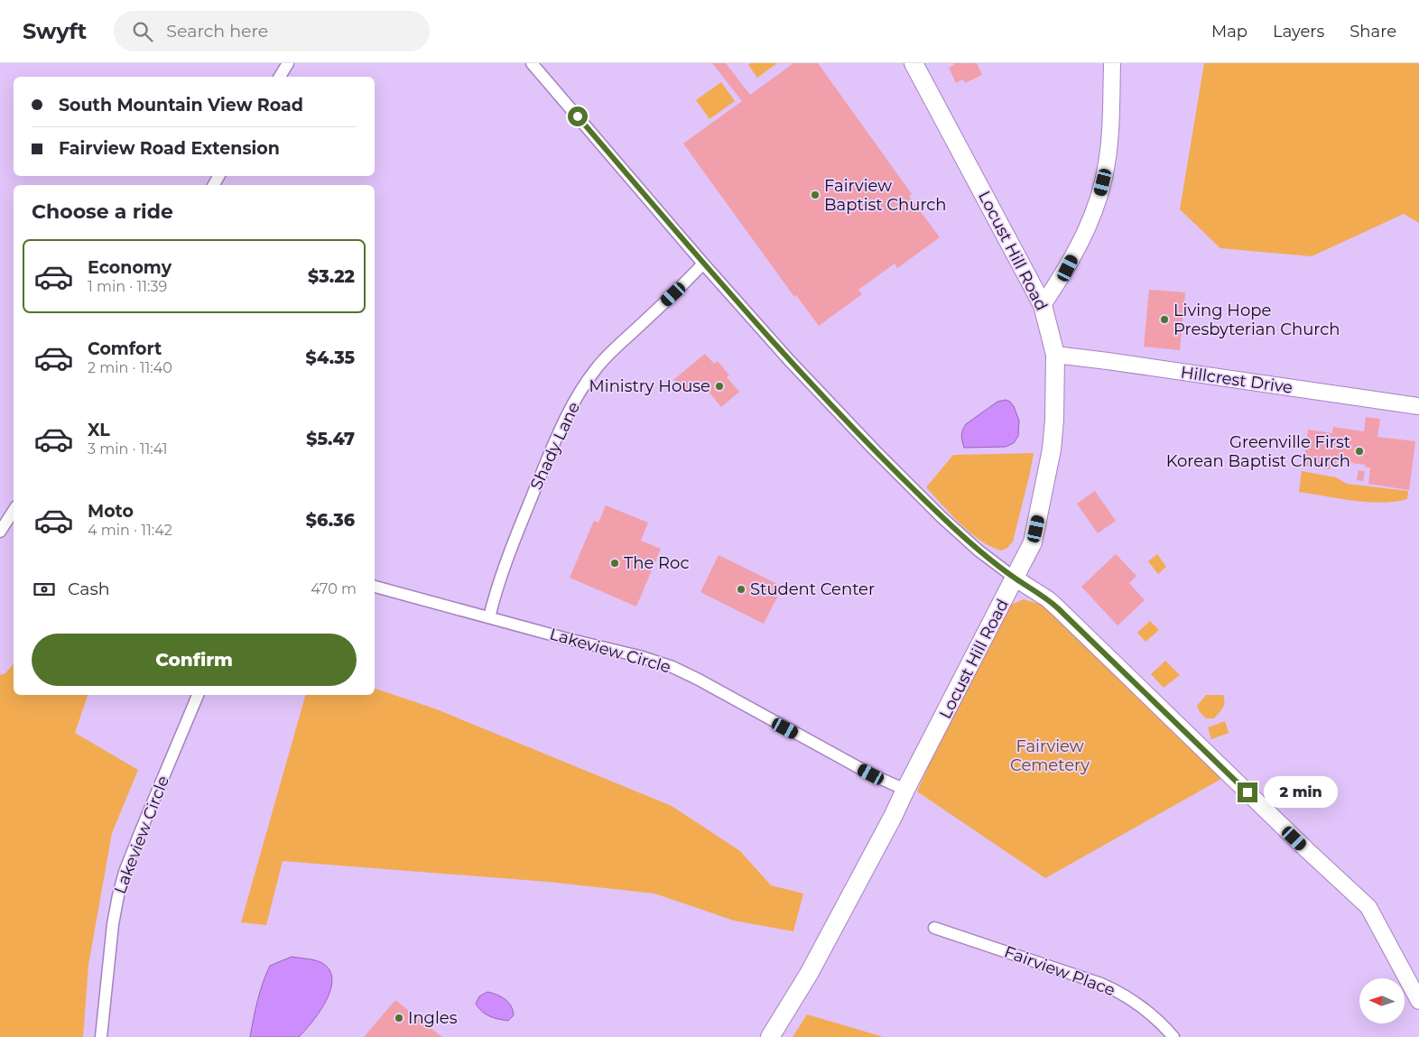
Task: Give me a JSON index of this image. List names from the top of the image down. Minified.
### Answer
{"streets":{"main road":["Locust Hill Road"],"street":["Hillcrest Drive","Shady Lane","Lakeview Circle","Fairview Place"]},"crossings":[["Locust Hill Road","Hillcrest Drive"],["Locust Hill Road","Lakeview Circle"],["Shady Lane","Lakeview Circle"]],"parks":["Fairview Cemetery"],"places":["Fairview Baptist Church","Living Hope Presbyterian Church","Ministry House","Greenville First Korean Baptist Church","The Roc","Student Center","Ingles"],"north":"left","page":{"header":"Swyft","search":"Search here","nav":["Map","Layers","Share"],"banner":["South Mountain View Road","Fairview Road Extension"],"heading":"Choose a ride","list":[{"name":"Economy","note":"1 min · 11:39","value":"$3.22"},{"name":"Comfort","note":"2 min · 11:40","value":"$4.35"},{"name":"XL","note":"3 min · 11:41","value":"$5.47"},{"name":"Moto","note":"4 min · 11:42","value":"$6.36"}],"pay":["Cash","470 m"],"buttons":"Confirm","bubble":"2 min"}}
